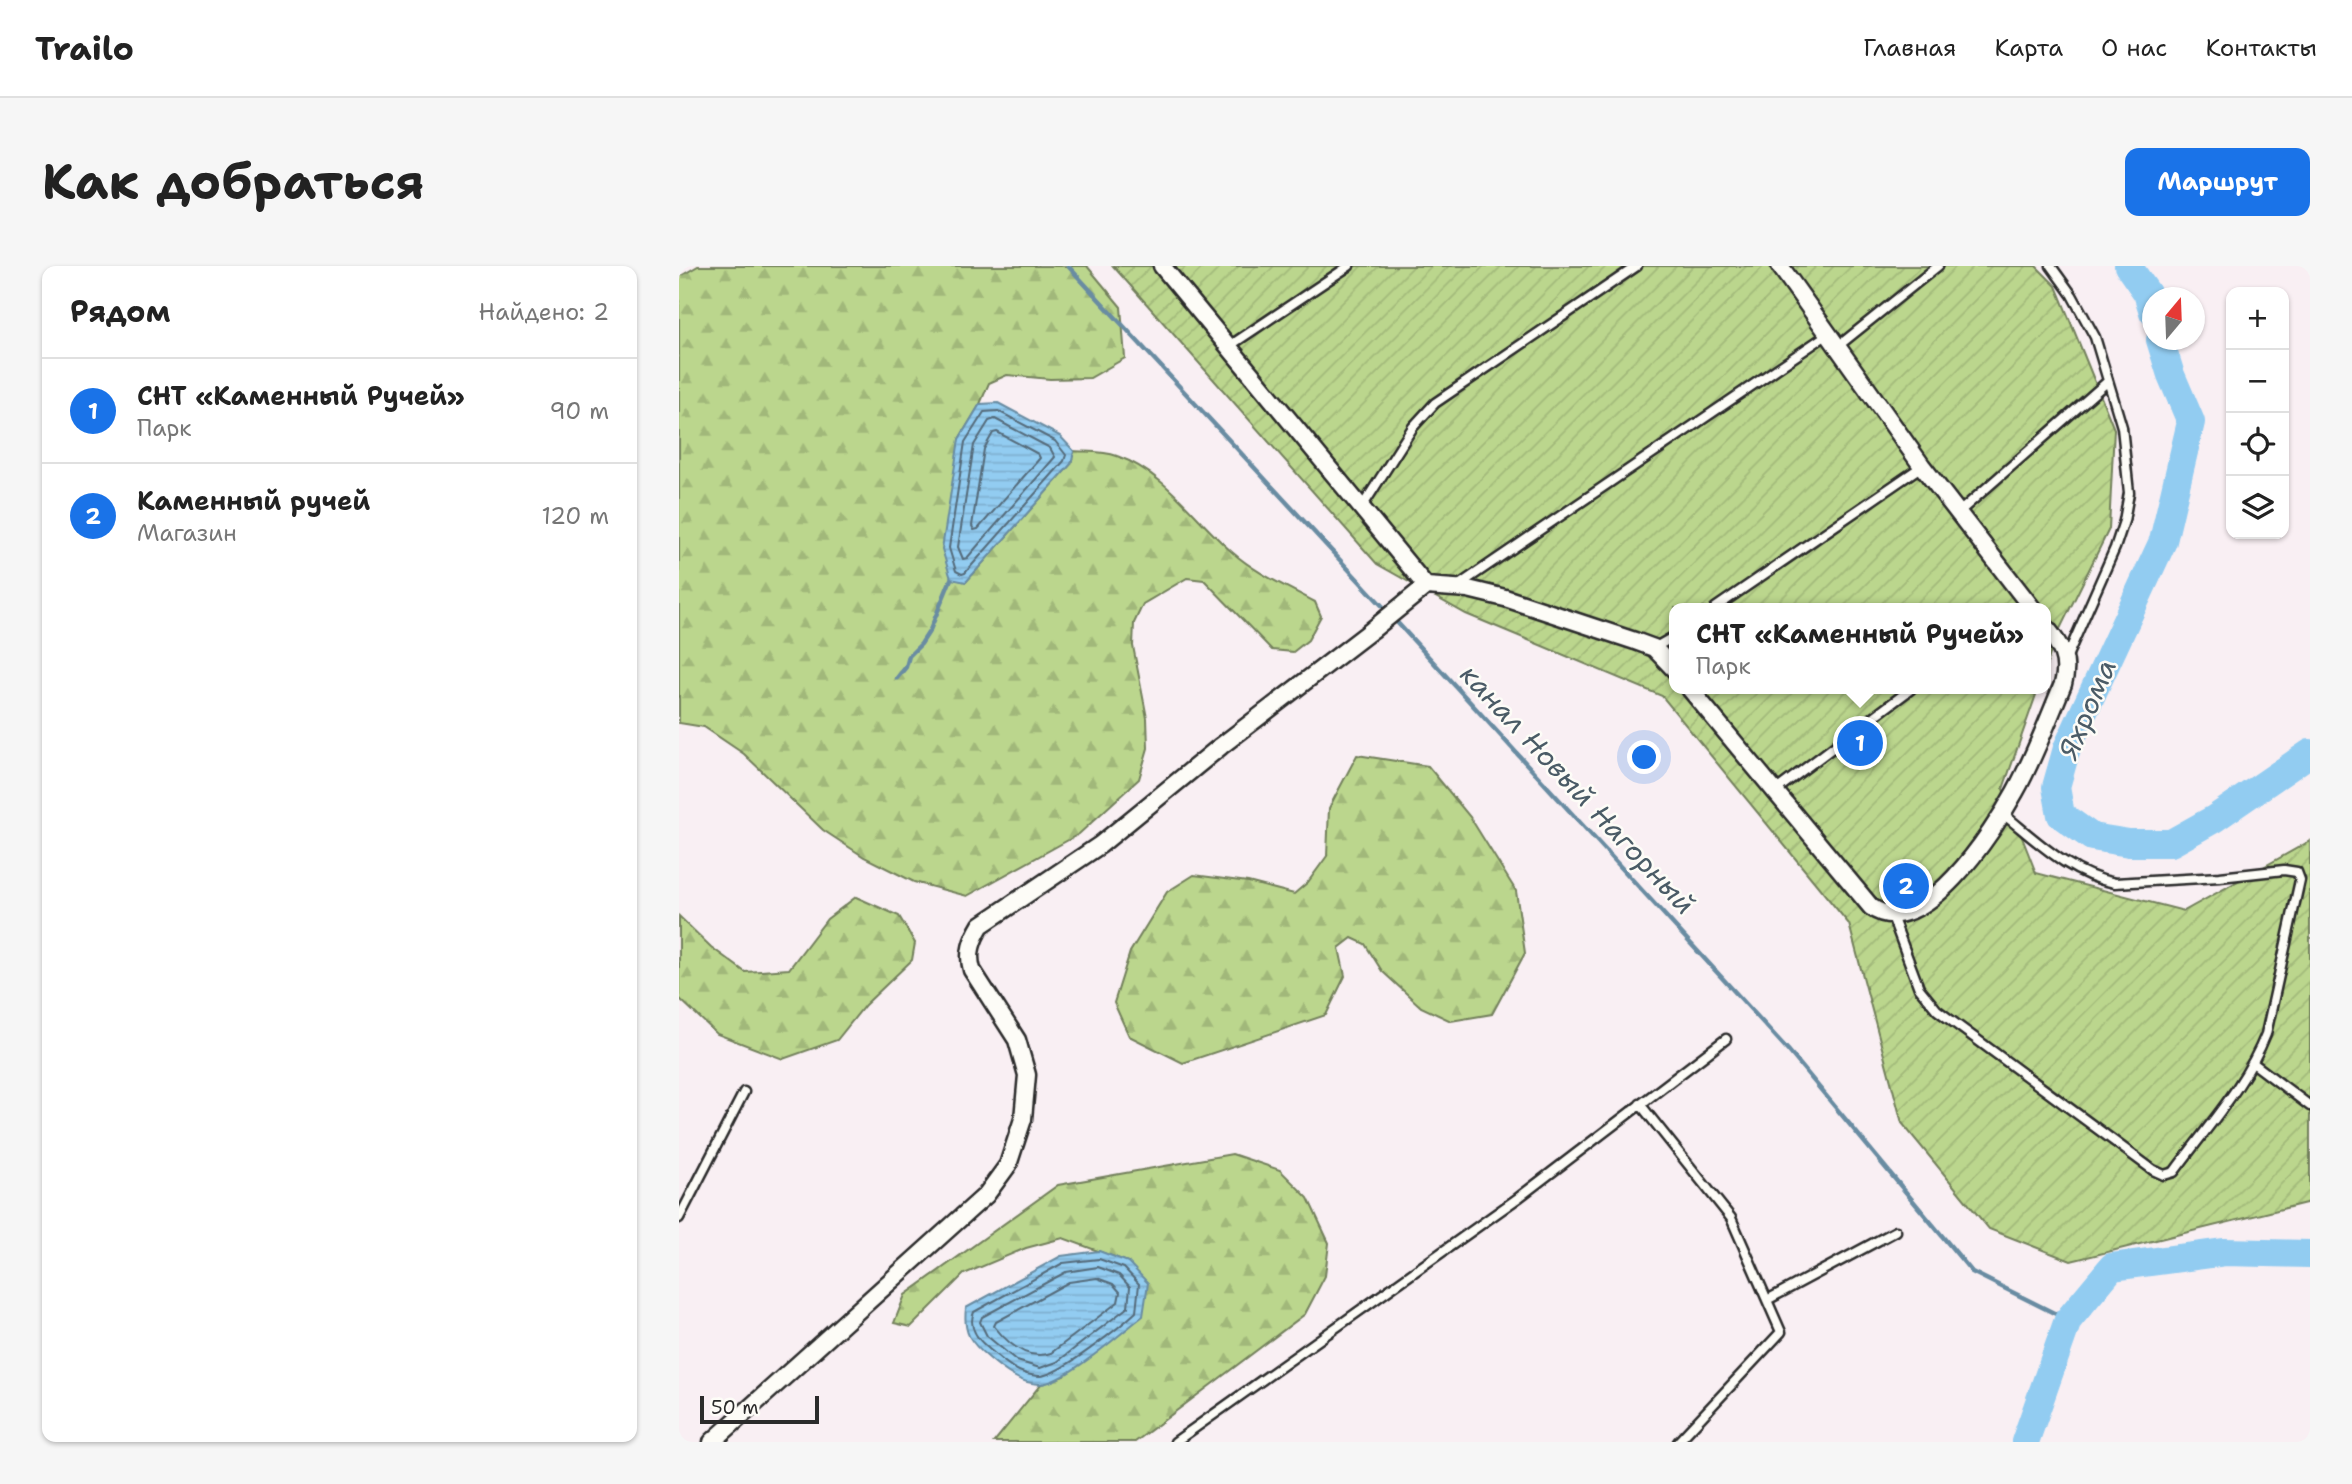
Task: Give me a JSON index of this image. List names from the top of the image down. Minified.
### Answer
{"water":["Яхрома","канал Новый Нагорный"],"scale_bar":"50 m","north":"top","page":{"header":"Trailo","nav":["Главная","Карта","О нас","Контакты"],"buttons":"Маршрут","title":"Как добраться","heading":["Рядом","Найдено: 2"],"map_buttons":["+","−"],"list":[{"mark":"1","name":"СНТ «Каменный Ручей»","note":"Парк","value":"90 m"},{"mark":"2","name":"Каменный ручей","note":"Магазин","value":"120 m"}],"popup":["СНТ «Каменный Ручей»","Парк"],"pins":["1","2"],"scale":"50 m"}}
